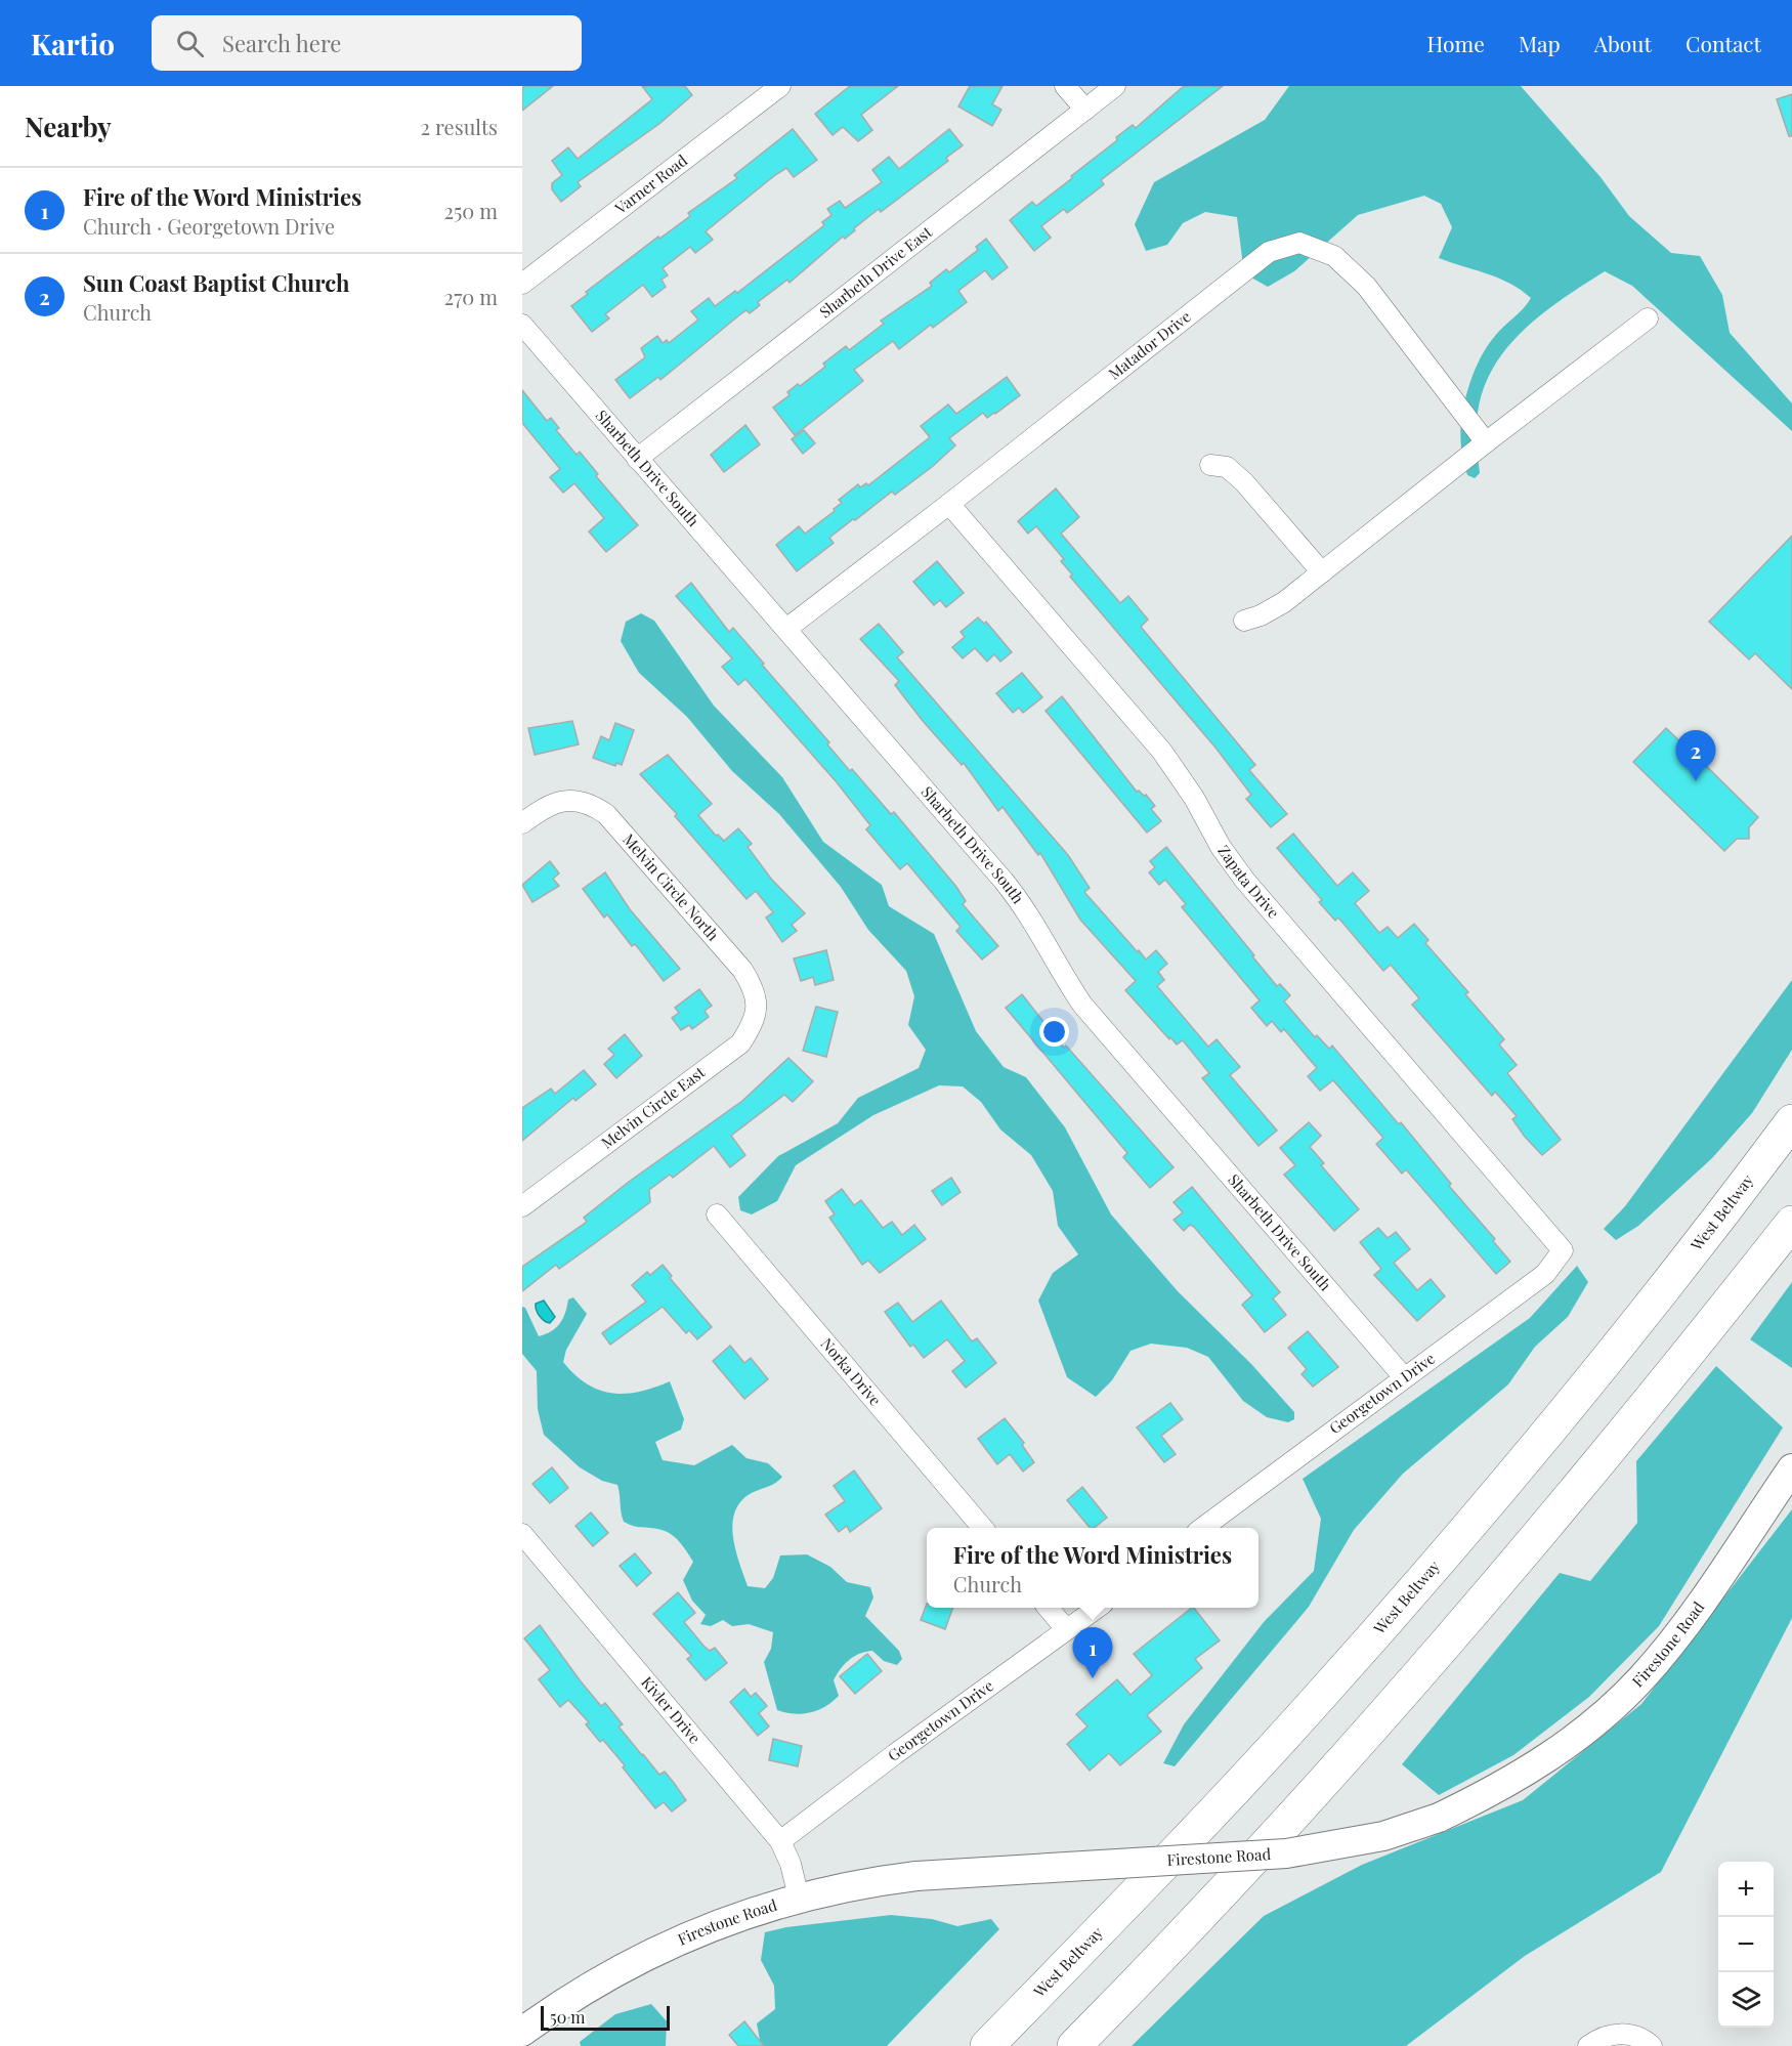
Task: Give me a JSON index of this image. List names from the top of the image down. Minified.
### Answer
{"streets":{"highway":["West Beltway"],"street":["Varner Road","Sharbeth Drive East","Matador Drive","Sharbeth Drive South","Zapata Drive","Melvin Circle North","Melvin Circle East","Norka Drive","Georgetown Drive","Firestone Road","Kivler Drive"]},"crossings":[["Sharbeth Drive East","Sharbeth Drive South"],["Matador Drive","Sharbeth Drive South"],["Matador Drive","Zapata Drive"],["Sharbeth Drive South","Georgetown Drive"],["Zapata Drive","Georgetown Drive"],["Melvin Circle North","Melvin Circle East"],["Georgetown Drive","Kivler Drive"],["Firestone Road","Kivler Drive"]],"scale_bar":"50 m","page":{"header":"Kartio","search":"Search here","nav":["Home","Map","About","Contact"],"heading":["Nearby","2 results"],"list":[{"mark":"1","name":"Fire of the Word Ministries","note":"Church · Georgetown Drive","value":"250 m"},{"mark":"2","name":"Sun Coast Baptist Church","note":"Church","value":"270 m"}],"pins":["2","1"],"popup":["Fire of the Word Ministries","Church"],"map_buttons":["+","−"],"scale":"50 m"}}
